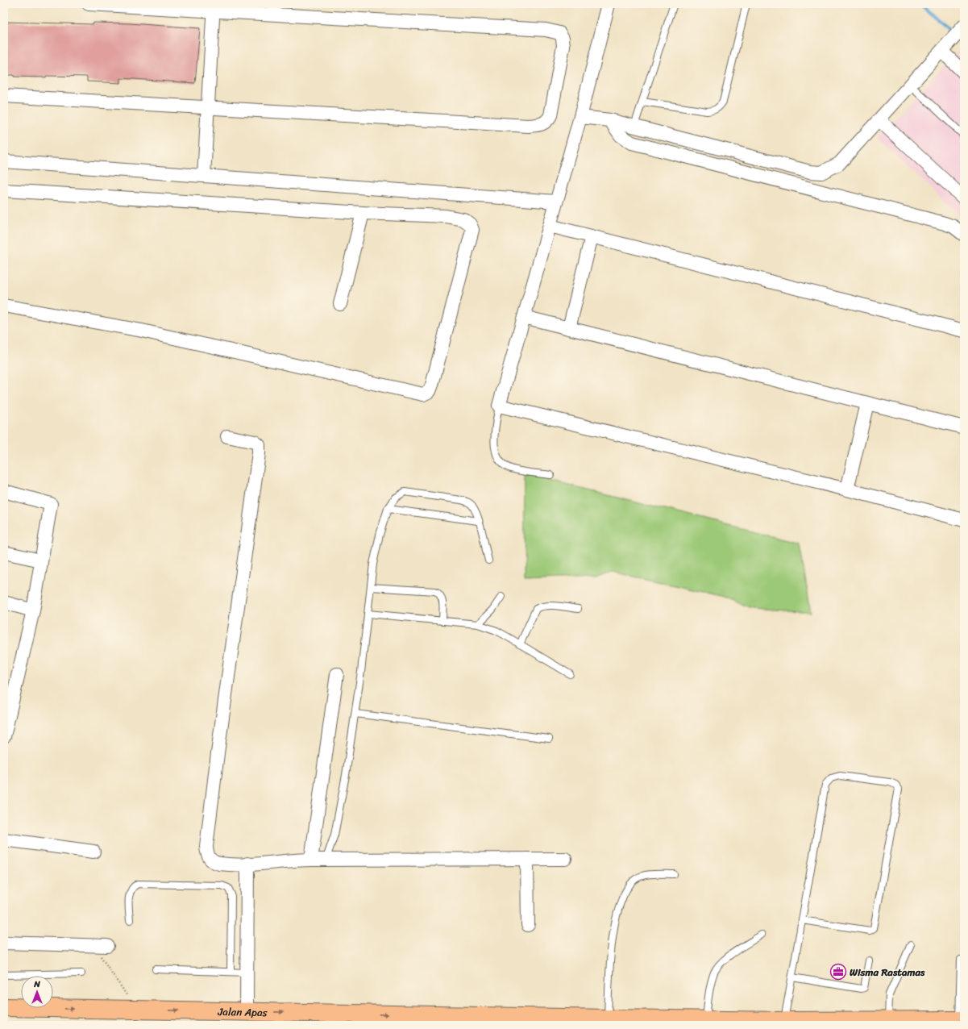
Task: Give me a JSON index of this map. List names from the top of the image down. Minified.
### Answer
{"streets":{"highway":["Jalan Apas"]},"one_way":["Jalan Apas"],"places":{"office":["Wisma Rastamas"]},"north":"top"}
